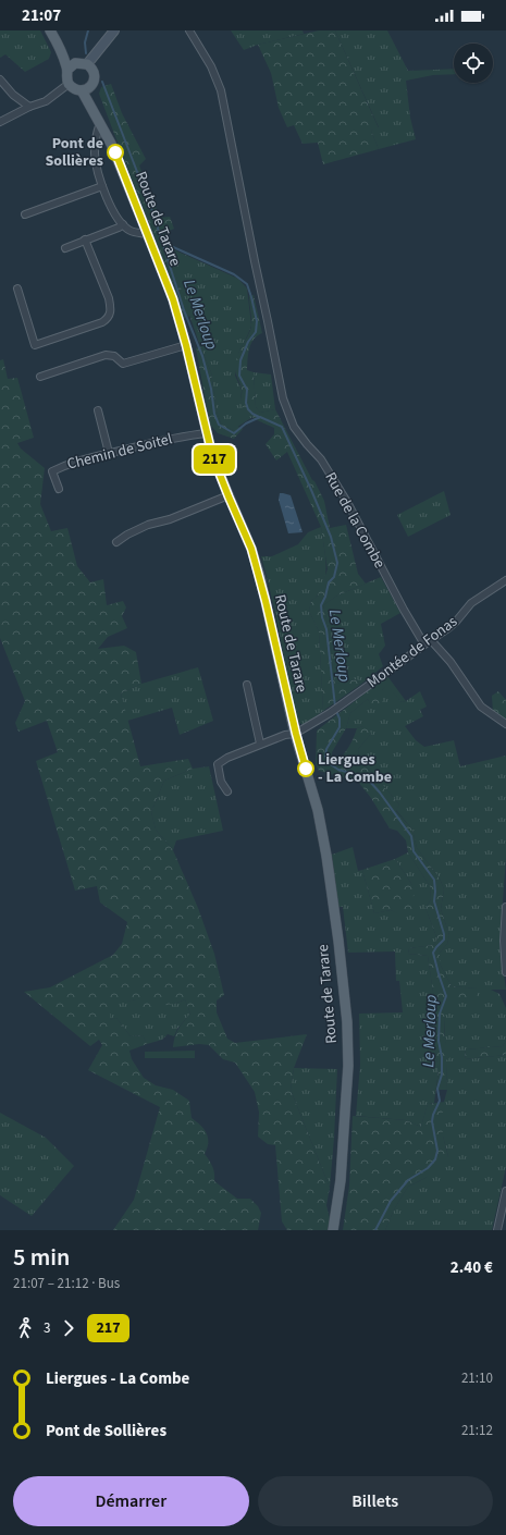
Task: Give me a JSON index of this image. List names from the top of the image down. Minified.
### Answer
{"streets":{"main road":["Route de Tarare"],"street":["Chemin de Soitel","Rue de la Combe","Montée de Fonas"]},"crossings":[["Route de Tarare","Chemin de Soitel"],["Route de Tarare","Montée de Fonas"],["Rue de la Combe","Montée de Fonas"]],"water":["Le Merloup"],"places":["Pont de Sollières","Liergues - La Combe"],"lines":["bus line 217"],"page":{"status":"21:07","on_map":"217","heading":["5 min","21:07 – 21:12 · Bus","2.40 €"],"legs":["3","217"],"list":[{"name":"Liergues - La Combe","value":"21:10"},{"name":"Pont de Sollières","value":"21:12"}],"buttons":["Démarrer","Billets"]}}
